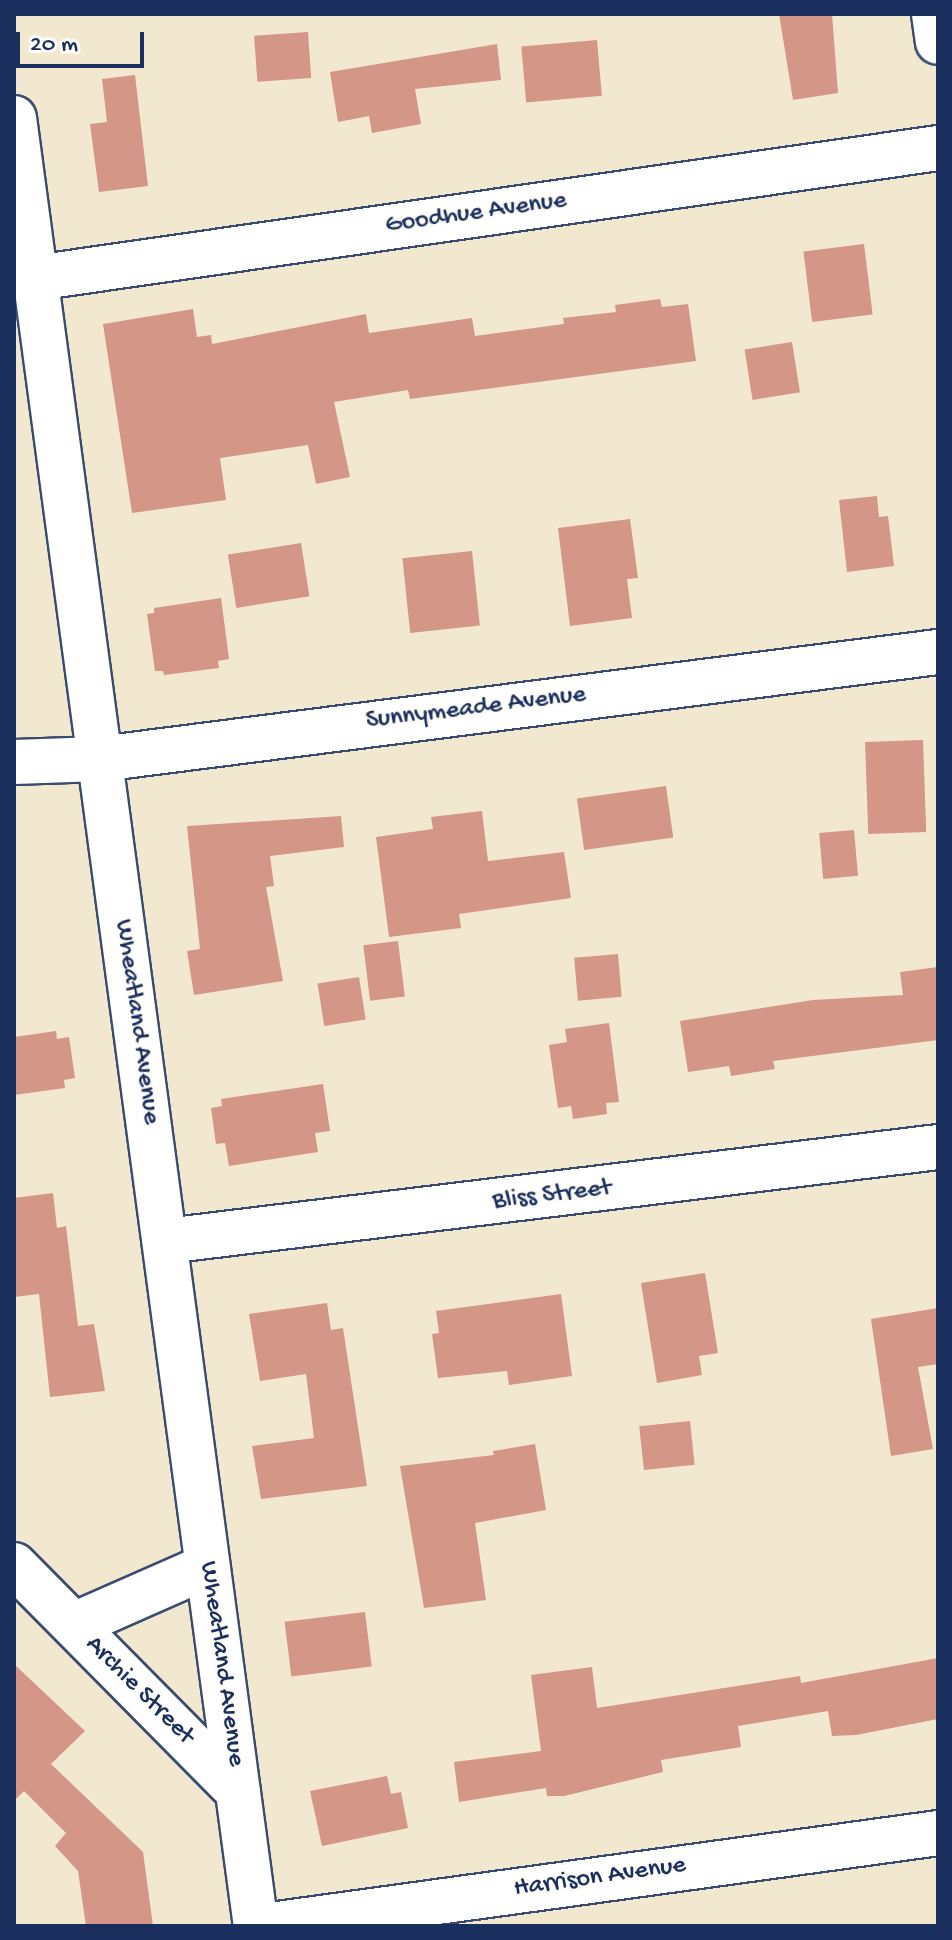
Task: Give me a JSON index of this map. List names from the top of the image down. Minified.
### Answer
{"streets":{"street":["Goodhue Avenue","Sunnymeade Avenue","Wheatland Avenue","Bliss Street","Archie Street","Harrison Avenue"]},"crossings":[["Goodhue Avenue","Wheatland Avenue"],["Sunnymeade Avenue","Wheatland Avenue"],["Wheatland Avenue","Bliss Street"],["Wheatland Avenue","Archie Street"]],"scale_bar":"20 m"}
